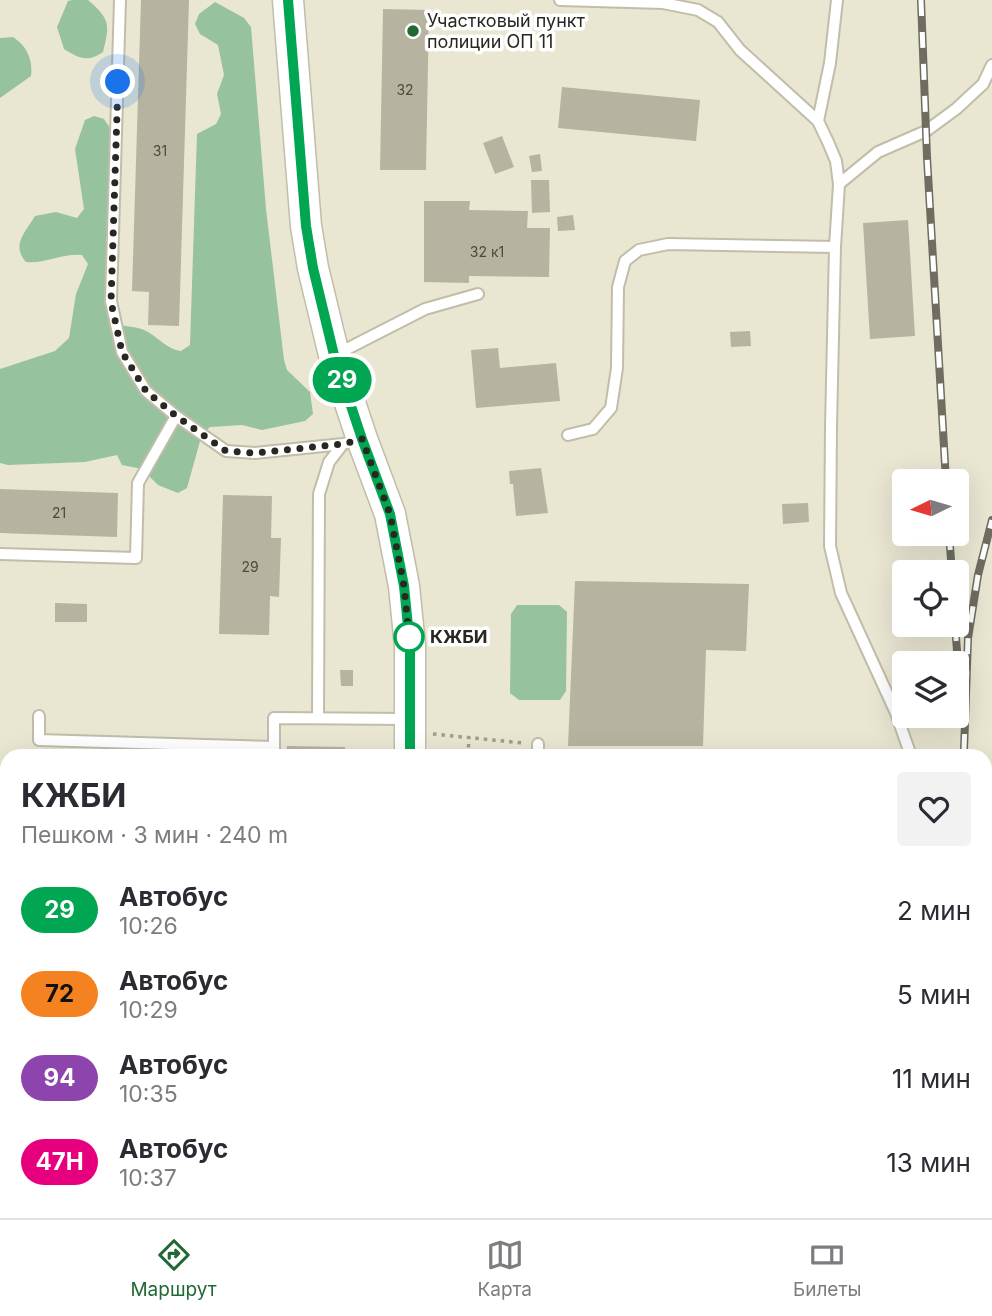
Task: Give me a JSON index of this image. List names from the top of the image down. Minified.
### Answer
{"places":["Участковый пункт полиции ОП 11","КЖБИ"],"lines":["bus line 29"],"house_numbers":["32","31","32 к1","21","29"],"north":"left","page":{"on_map":"29","heading":["КЖБИ","Пешком · 3 мин · 240 m"],"list":[{"mark":"29","name":"Автобус","note":"10:26","value":"2 мин"},{"mark":"72","name":"Автобус","note":"10:29","value":"5 мин"},{"mark":"94","name":"Автобус","note":"10:35","value":"11 мин"},{"mark":"47Н","name":"Автобус","note":"10:37","value":"13 мин"}],"tabs":["Маршрут","Карта","Билеты"]}}
